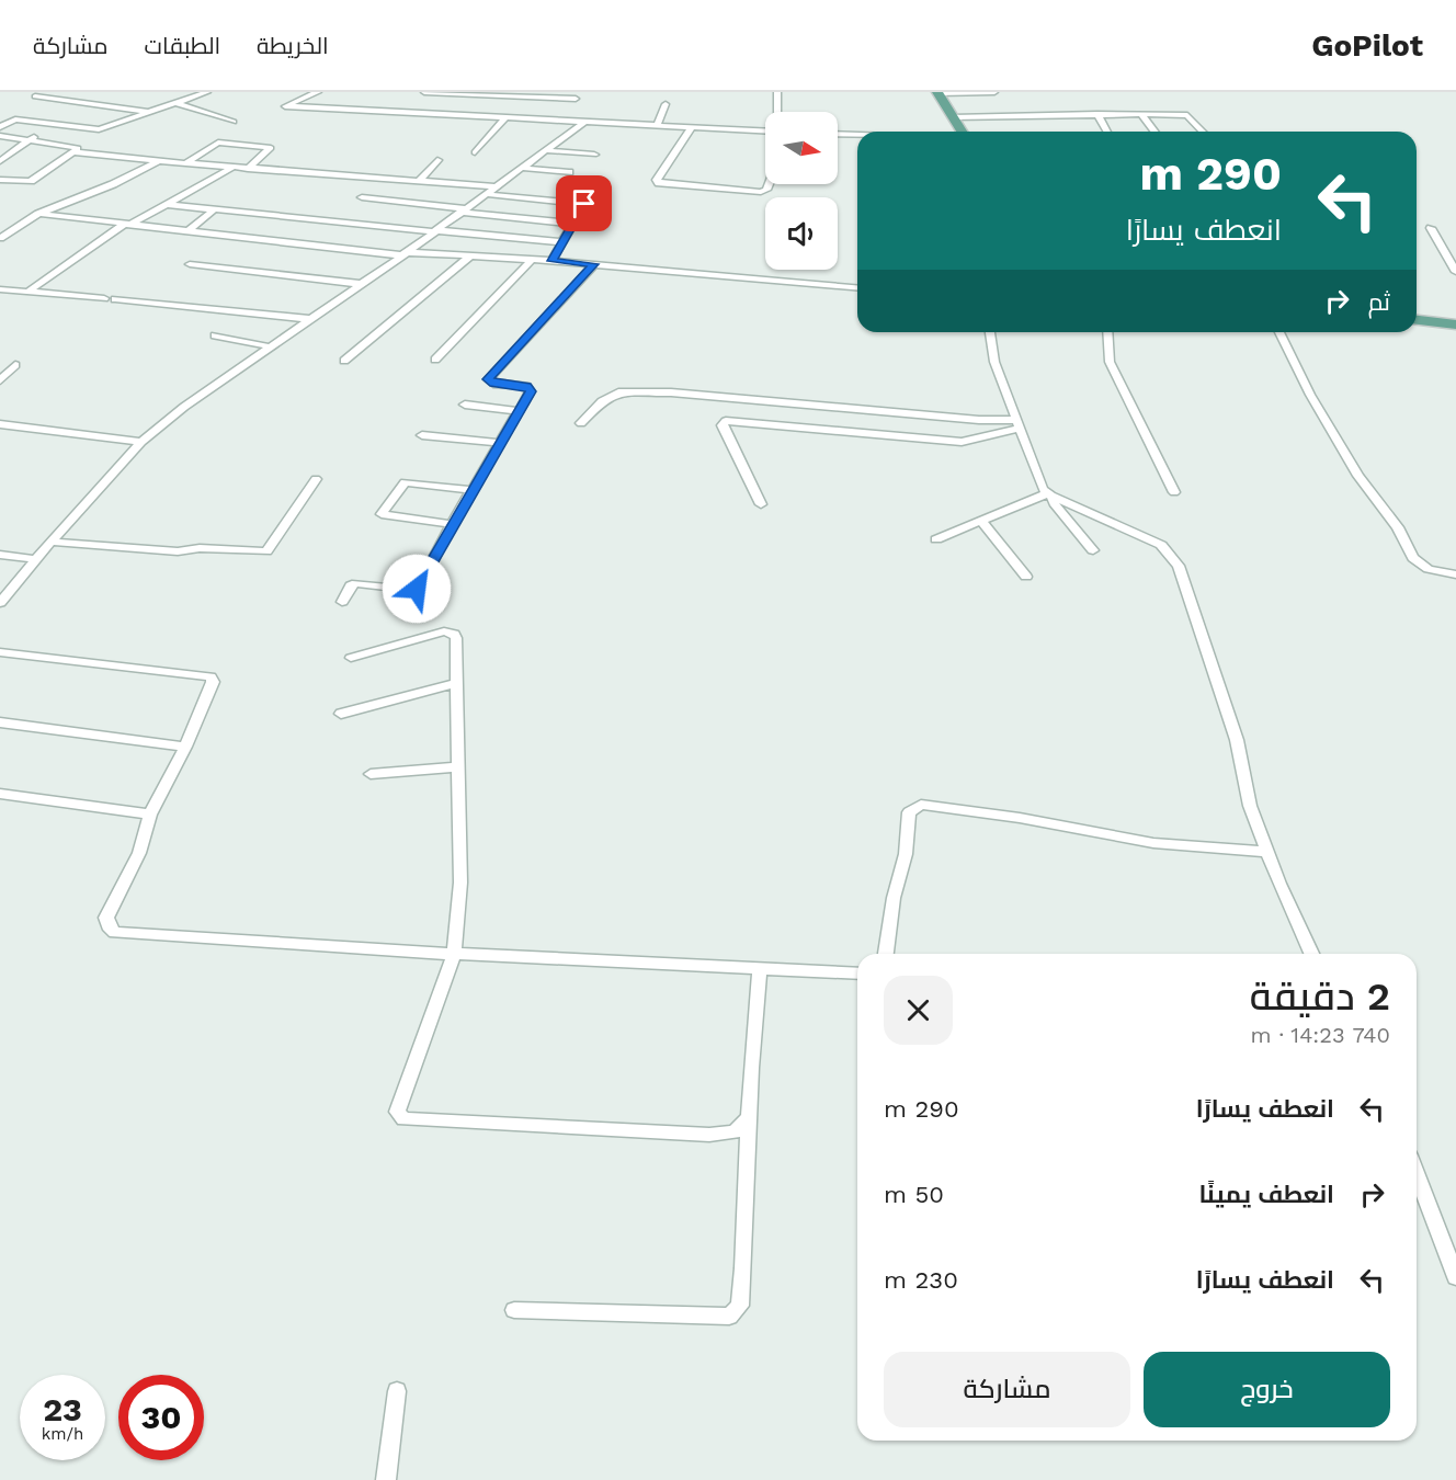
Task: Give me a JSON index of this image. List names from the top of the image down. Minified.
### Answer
{"north":"right","page":{"header":"GoPilot","nav":["الخريطة","الطبقات","مشاركة"],"turn":["290 m","انعطف يسارًا"],"then":"ثم","heading":["2 دقيقة","740 m · 14:23"],"list":[{"name":"انعطف يسارًا","value":"290 m"},{"name":"انعطف يمينًا","value":"50 m"},{"name":"انعطف يسارًا","value":"230 m"}],"buttons":["خروج","مشاركة"],"speed":"23 km/h","limit":"30"}}
